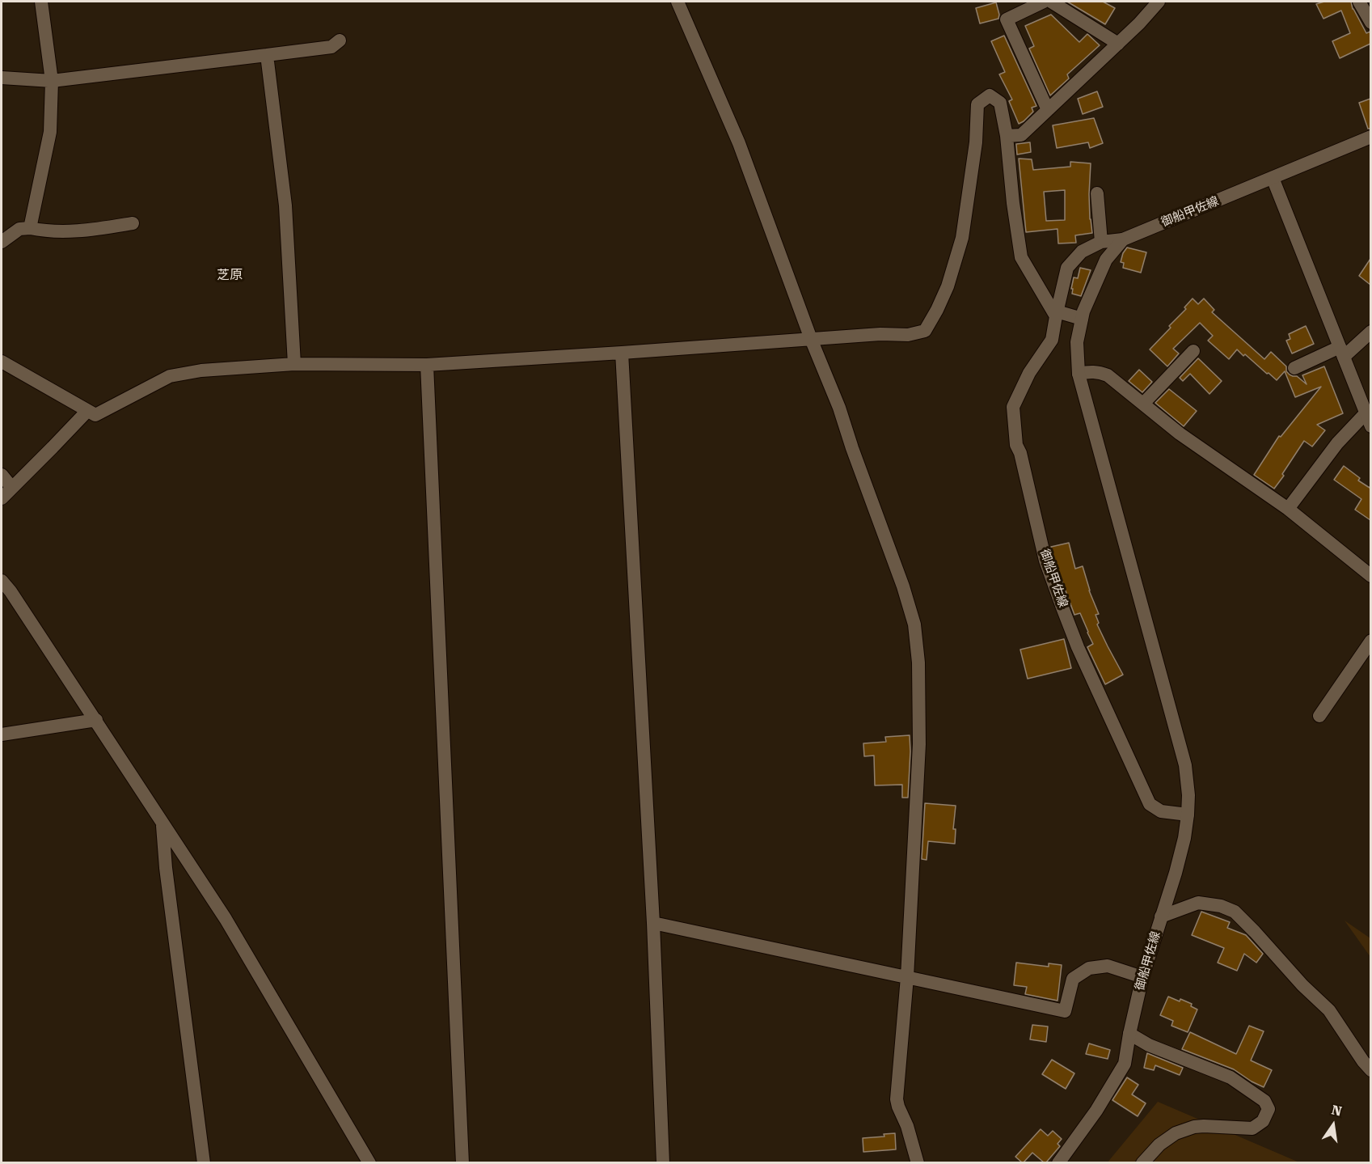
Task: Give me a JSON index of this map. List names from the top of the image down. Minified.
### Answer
{"streets":{"street":["御船甲佐線"]},"districts":["芝原"],"north":"top"}
